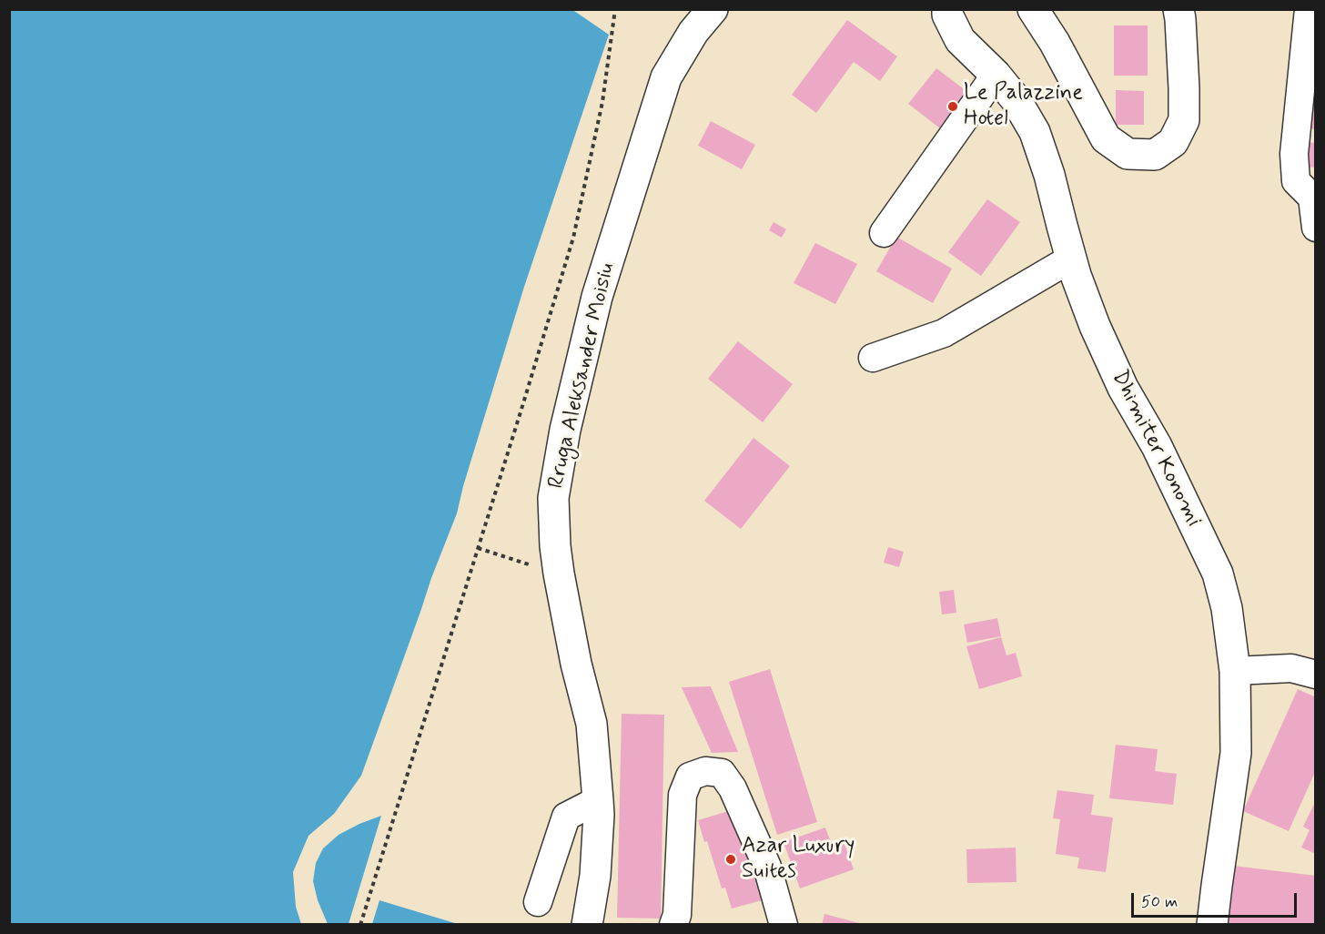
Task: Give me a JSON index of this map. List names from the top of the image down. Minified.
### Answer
{"streets":{"main road":["Rruga Aleksander Moisiu","Dhimiter Konomi"]},"places":["Le Palazzine Hotel","Azar Luxury Suites"],"scale_bar":"50 m"}
